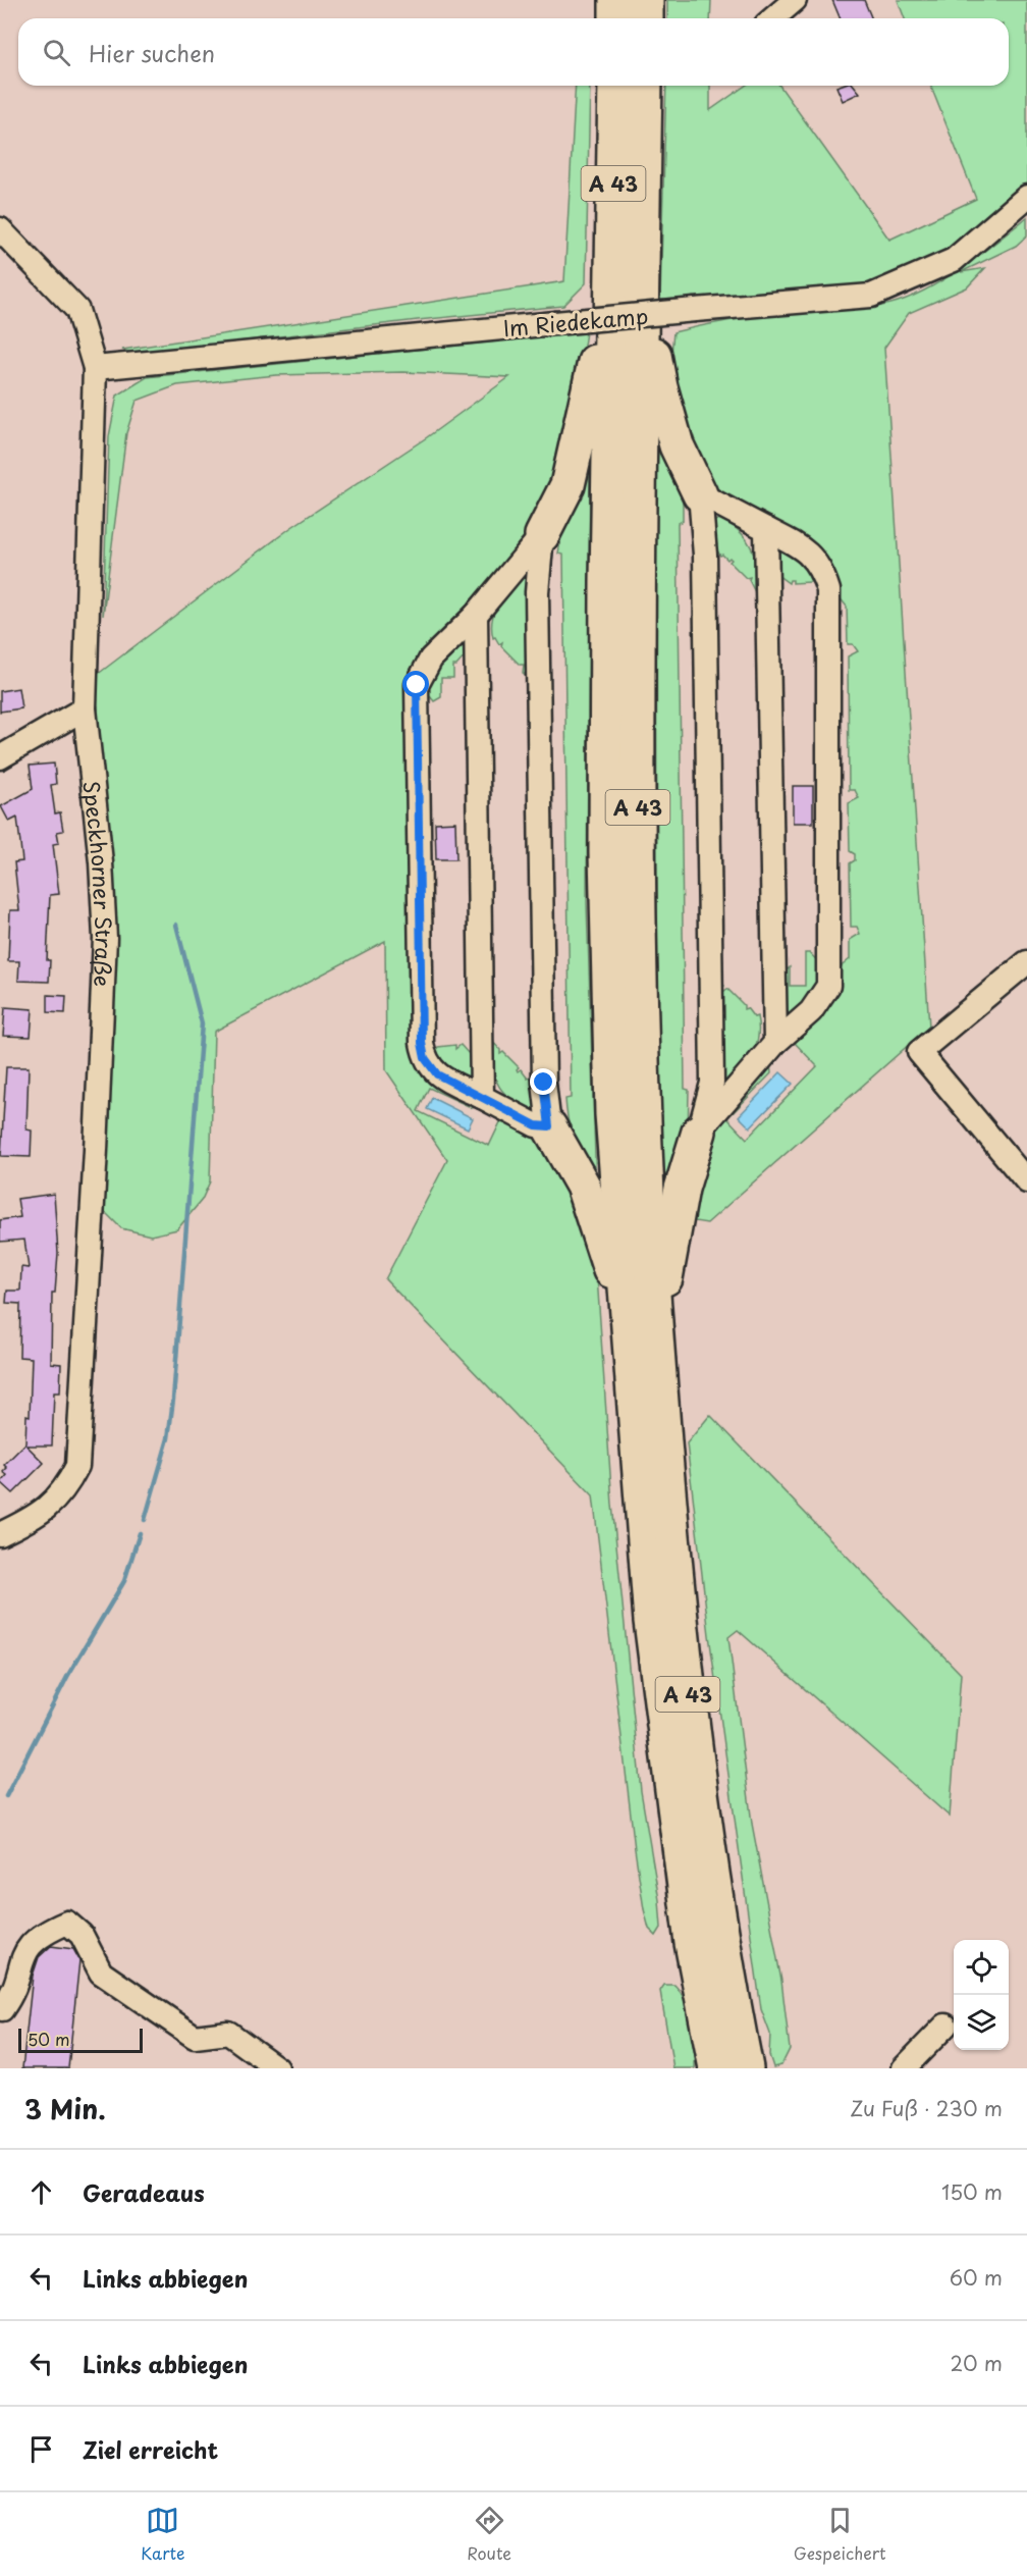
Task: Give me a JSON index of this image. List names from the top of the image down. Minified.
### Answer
{"streets":{"highway":["A 43"],"street":["Im Riedekamp","Speckhorner Straße"]},"crossings":[["Im Riedekamp","Speckhorner Straße"]],"scale_bar":"50 m","page":{"search":"Hier suchen","scale":"50 m","heading":["3 Min.","Zu Fuß · 230 m"],"list":[["Geradeaus","150 m"],["Links abbiegen","60 m"],["Links abbiegen","20 m"],"Ziel erreicht"],"nav":["Karte","Route","Gespeichert"]}}
